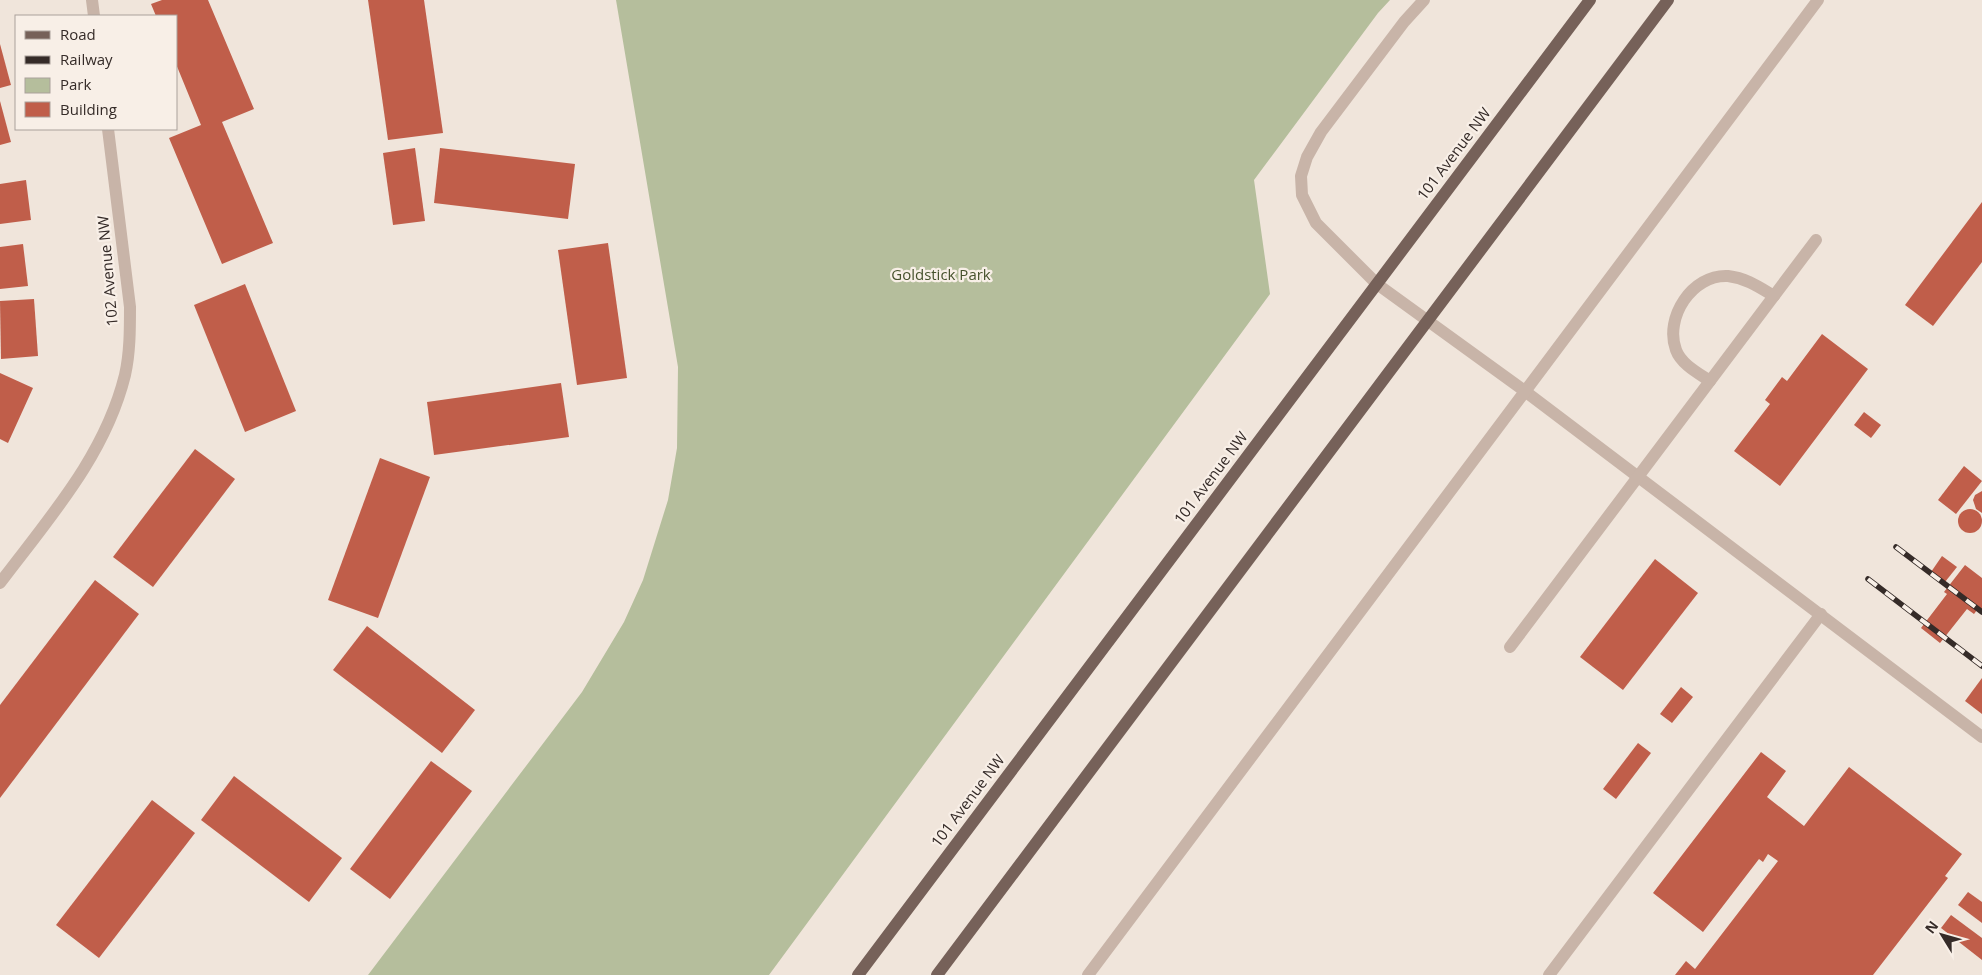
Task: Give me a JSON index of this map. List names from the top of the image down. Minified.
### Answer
{"streets":{"main road":["101 Avenue NW"],"street":["102 Avenue NW"]},"parks":["Goldstick Park"],"legend":["Road","Railway","Park","Building"],"north":"top left"}
